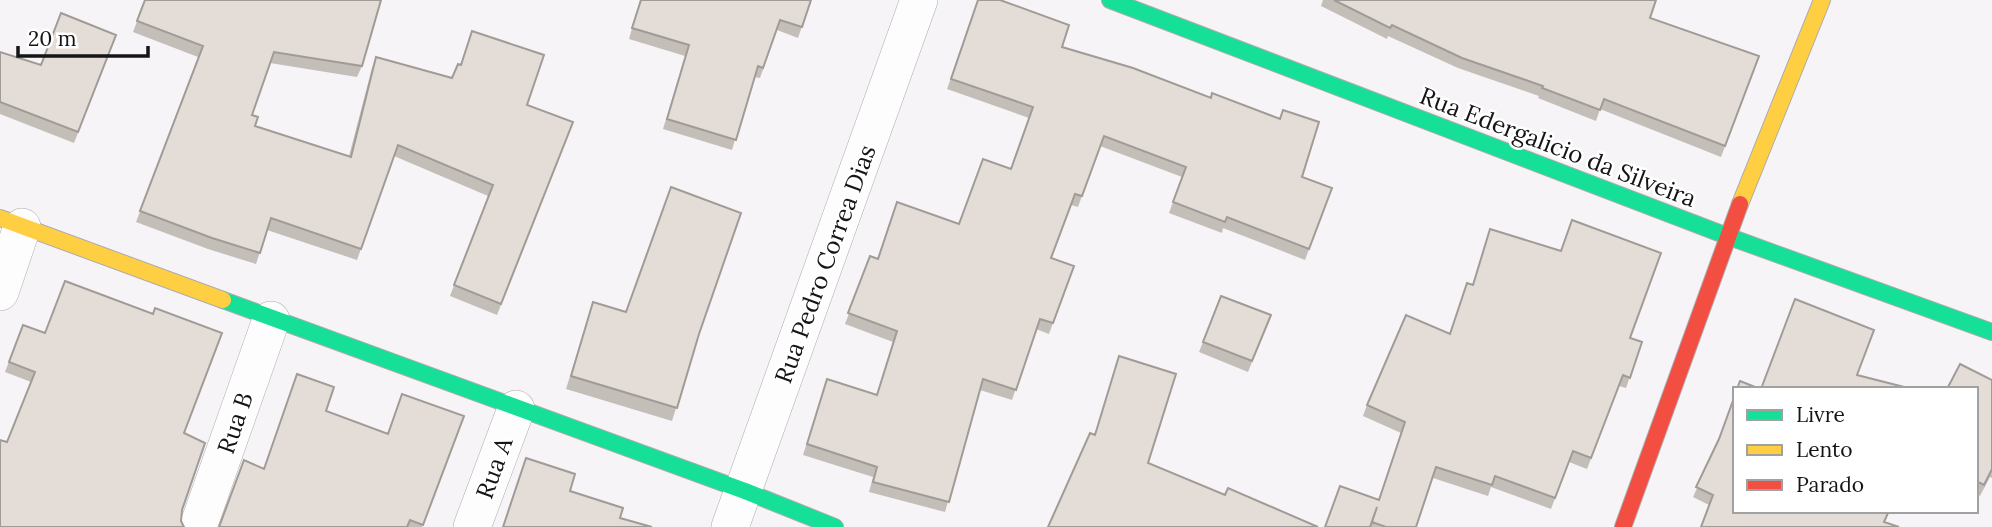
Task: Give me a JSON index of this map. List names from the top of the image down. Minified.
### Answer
{"streets":{"street":["Rua Edergalicio da Silveira","Rua Pedro Correa Dias","Rua B","Rua A"]},"legend":["Livre","Lento","Parado"],"scale_bar":"20 m"}
